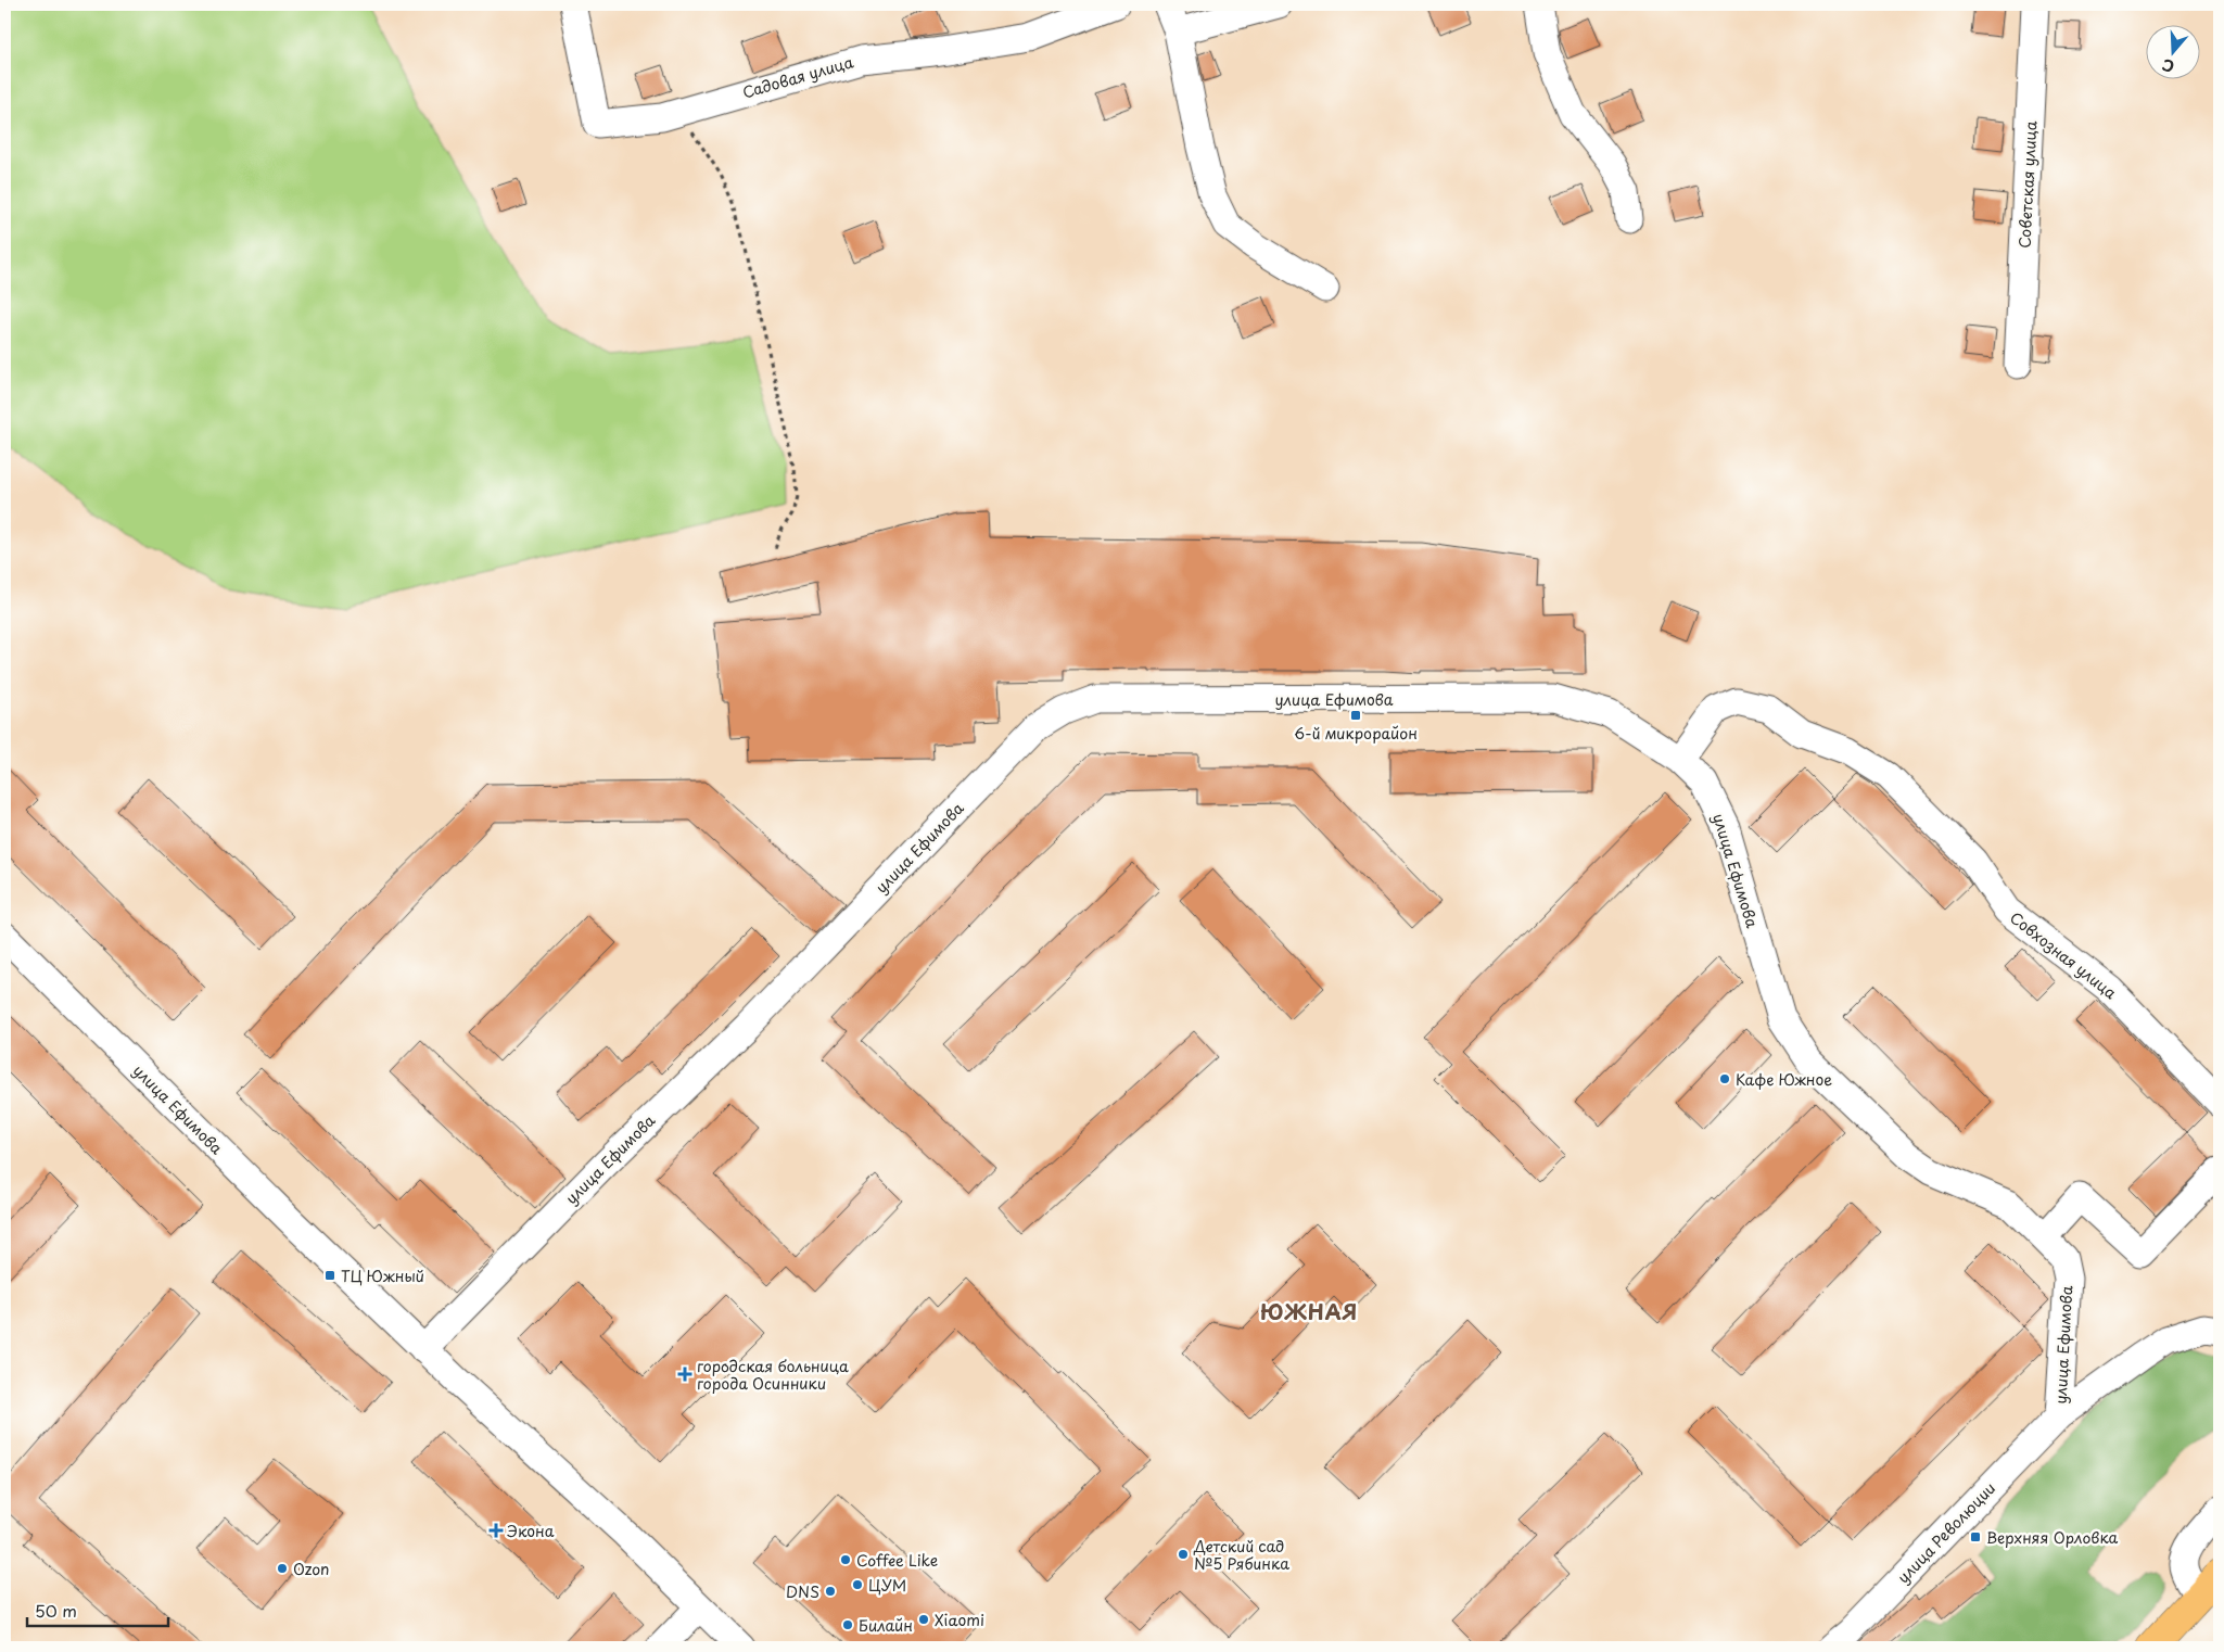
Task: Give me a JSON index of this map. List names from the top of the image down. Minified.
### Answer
{"streets":{"street":["Садовая улица","Советская улица","улица Ефимова","Совхозная улица","улица Революции"]},"crossings":[["улица Ефимова","Совхозная улица"],["улица Ефимова","улица Революции"]],"districts":["ЮЖНАЯ"],"places":{"transit":["6-й микрорайон","ТЦ Южный","Верхняя Орловка"],"other":["Кафе Южное","Детский сад №5 Рябинка","Coffee Like","Ozon","ЦУМ","DNS","Xiaomi","Билайн"],"health":["городская больница города Осинники","Экона"]},"scale_bar":"50 m","north":"bottom"}
